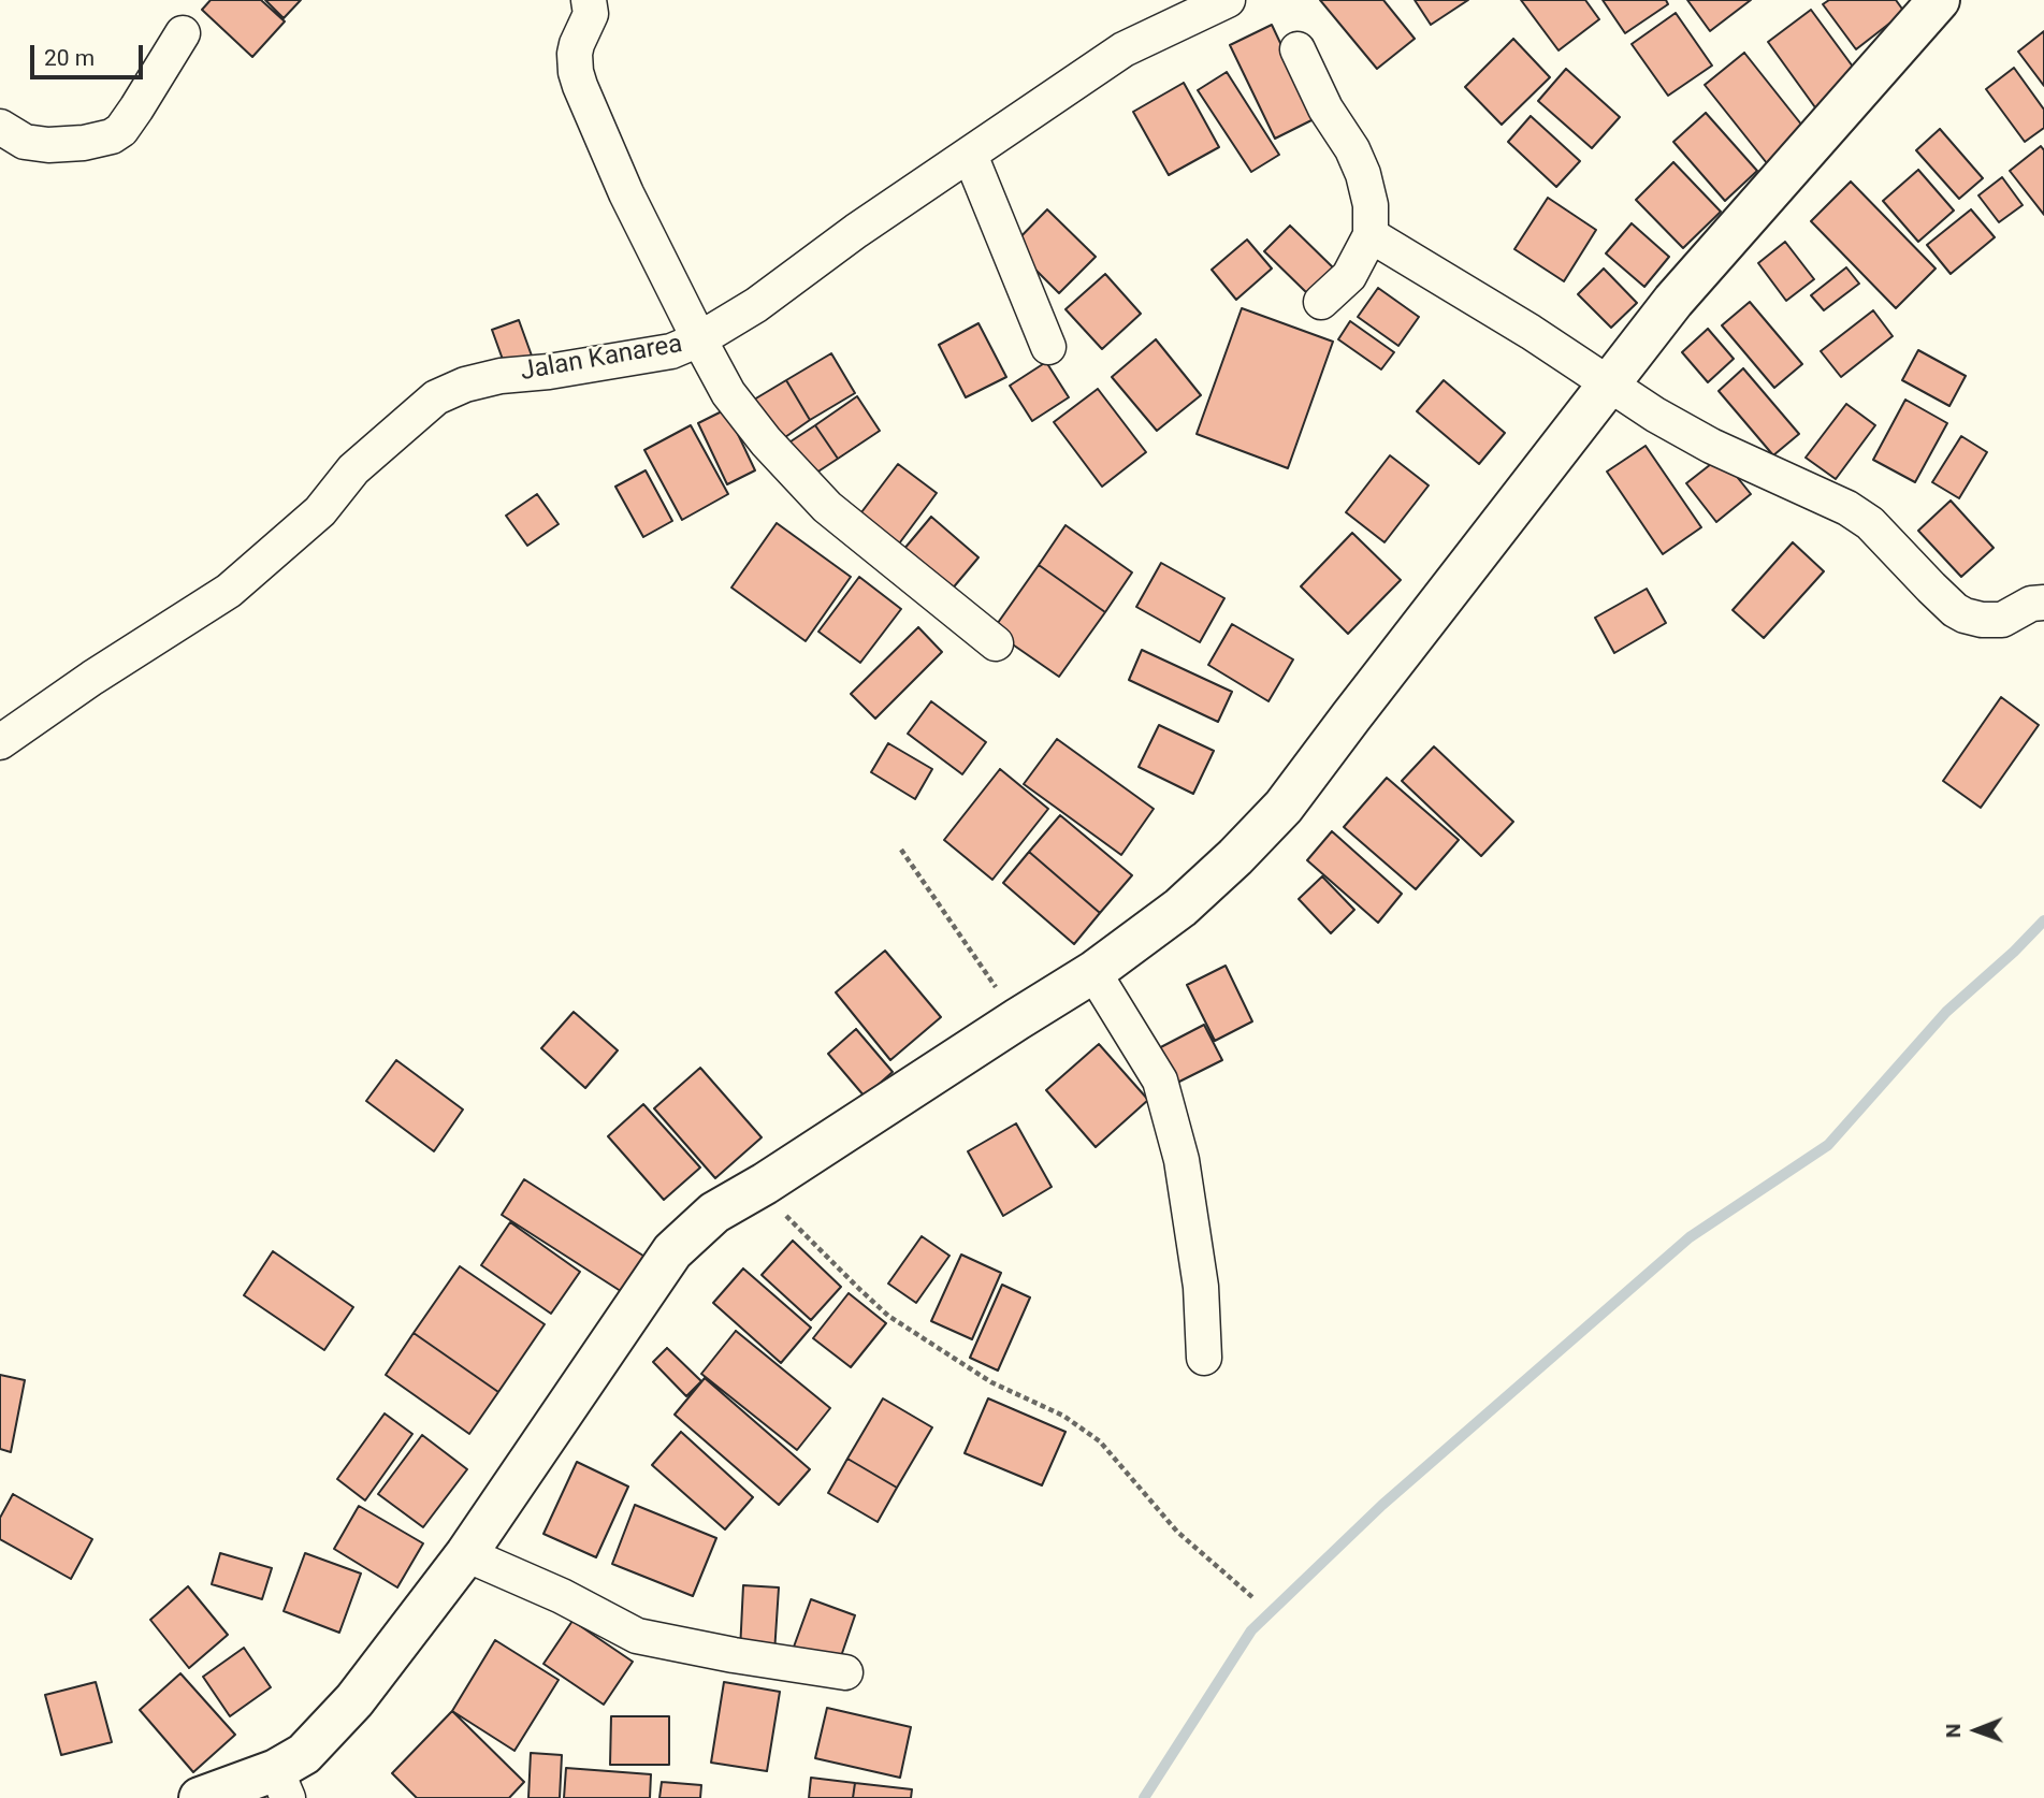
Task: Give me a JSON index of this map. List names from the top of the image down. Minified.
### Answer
{"streets":{"street":["Jalan Kanarea"]},"scale_bar":"20 m","north":"left"}
